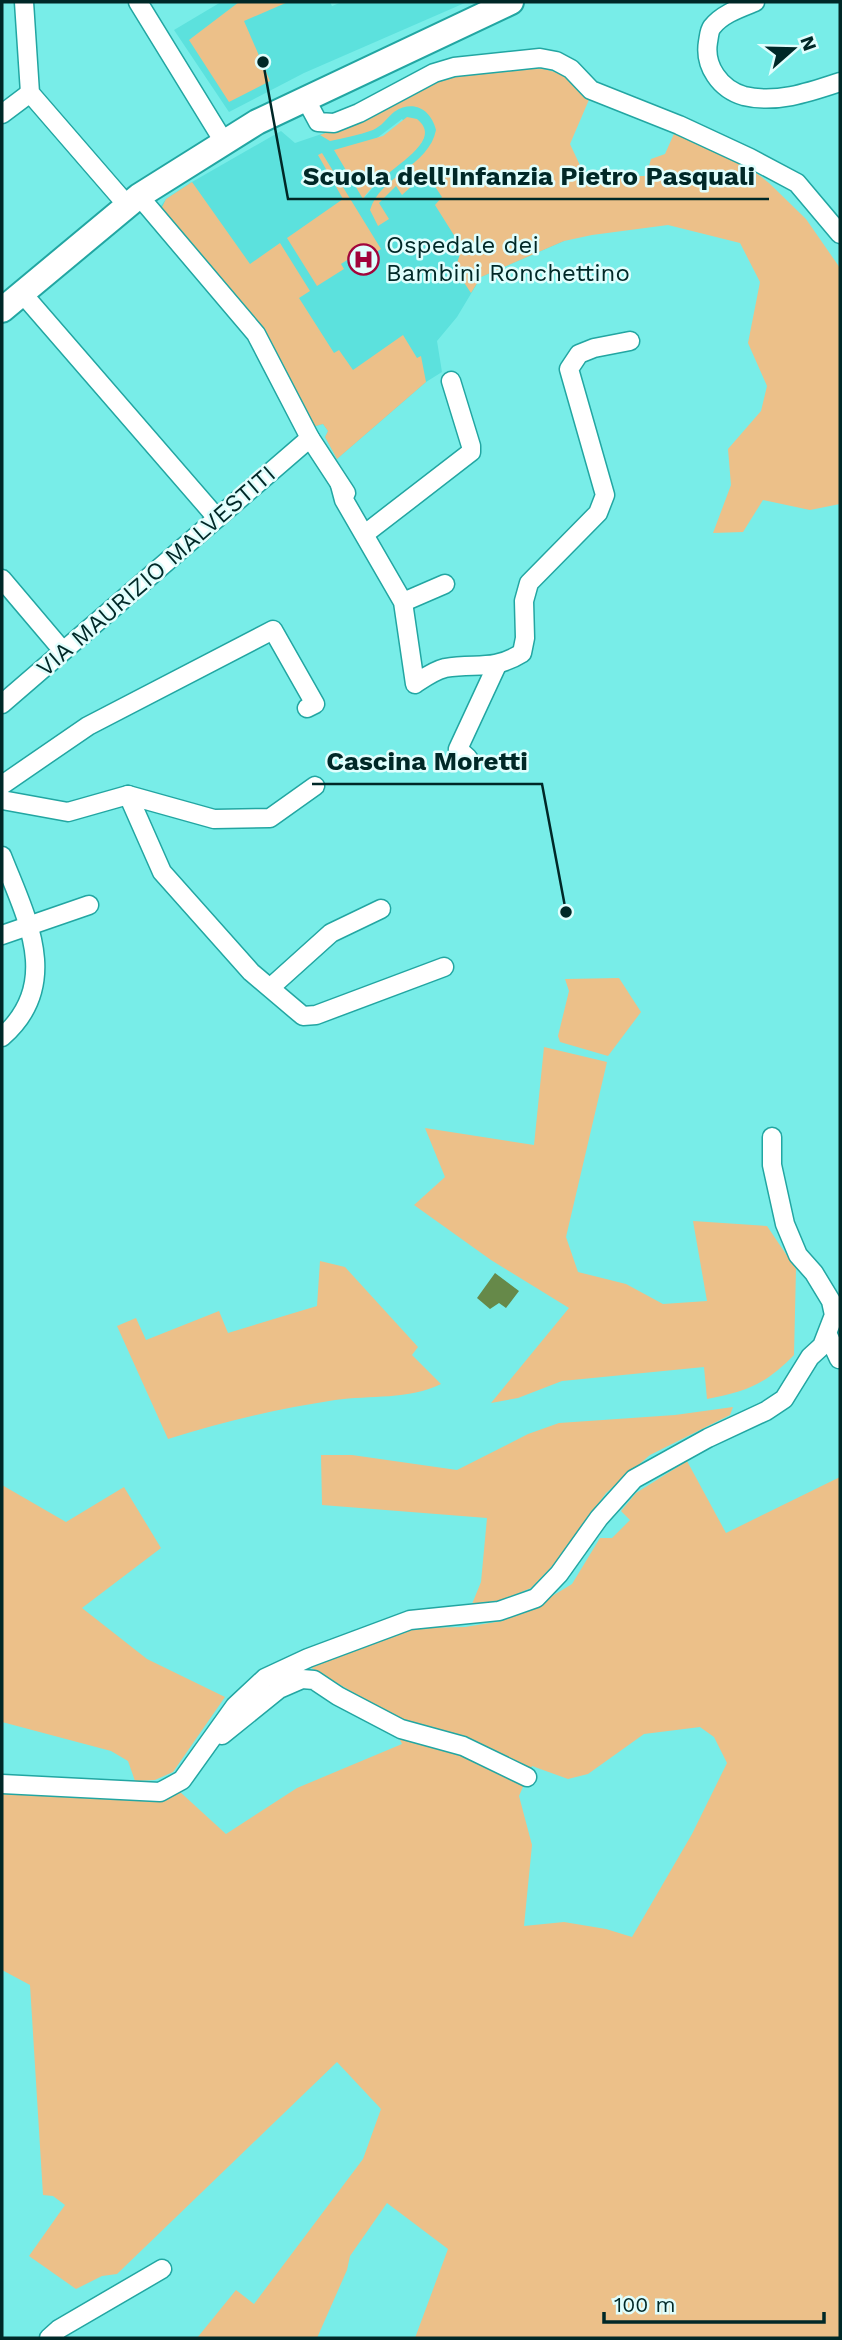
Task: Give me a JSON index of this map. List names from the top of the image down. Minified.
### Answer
{"streets":{"street":["VIA MAURIZIO MALVESTITI"]},"places":{"other":["Scuola dell'Infanzia Pietro Pasquali","Cascina Moretti"],"hospital":["Ospedale dei Bambini Ronchettino"]},"scale_bar":"100 m","north":"right"}
